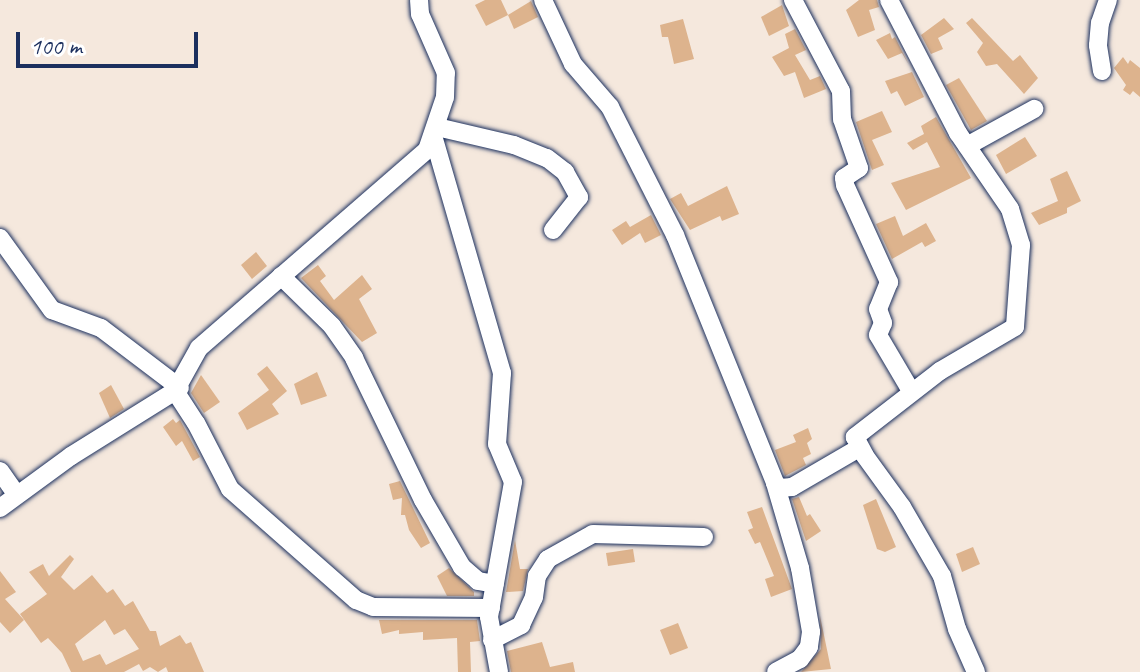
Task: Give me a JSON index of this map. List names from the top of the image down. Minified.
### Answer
{"scale_bar":"100 m"}
